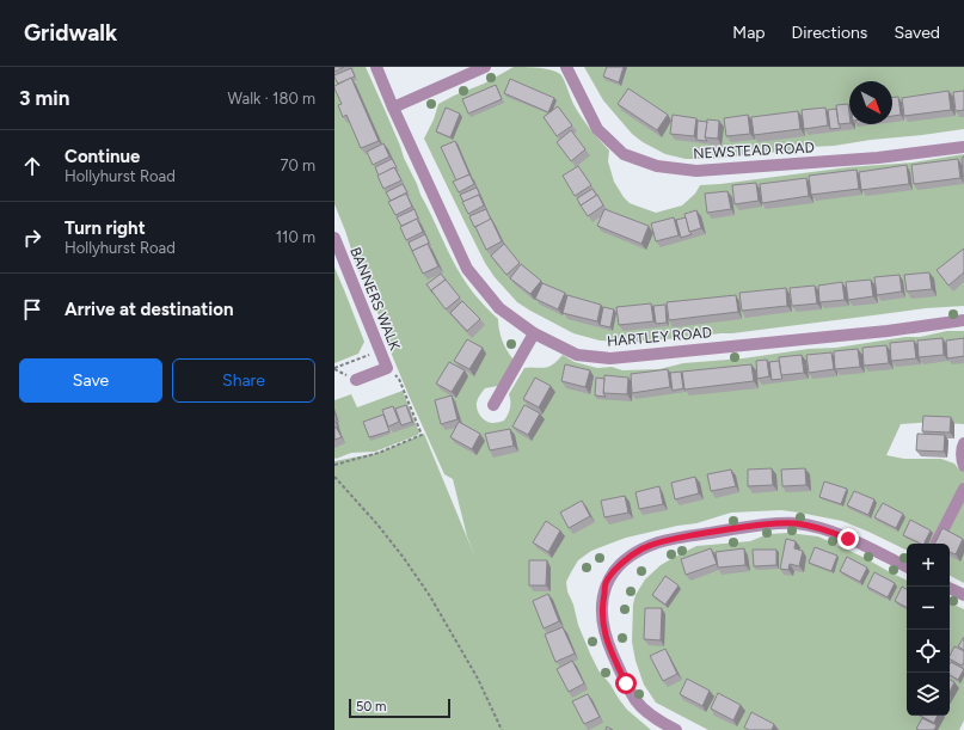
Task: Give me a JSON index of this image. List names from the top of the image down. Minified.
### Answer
{"streets":{"street":["NEWSTEAD ROAD","BANNERS WALK","HARTLEY ROAD"]},"scale_bar":"50 m","north":"bottom right","page":{"header":"Gridwalk","nav":["Map","Directions","Saved"],"heading":["3 min","Walk · 180 m"],"list":[["Continue","Hollyhurst Road","70 m"],["Turn right","Hollyhurst Road","110 m"],"Arrive at destination"],"buttons":["Save","Share"],"map_buttons":["+","−"],"scale":"50 m"}}
